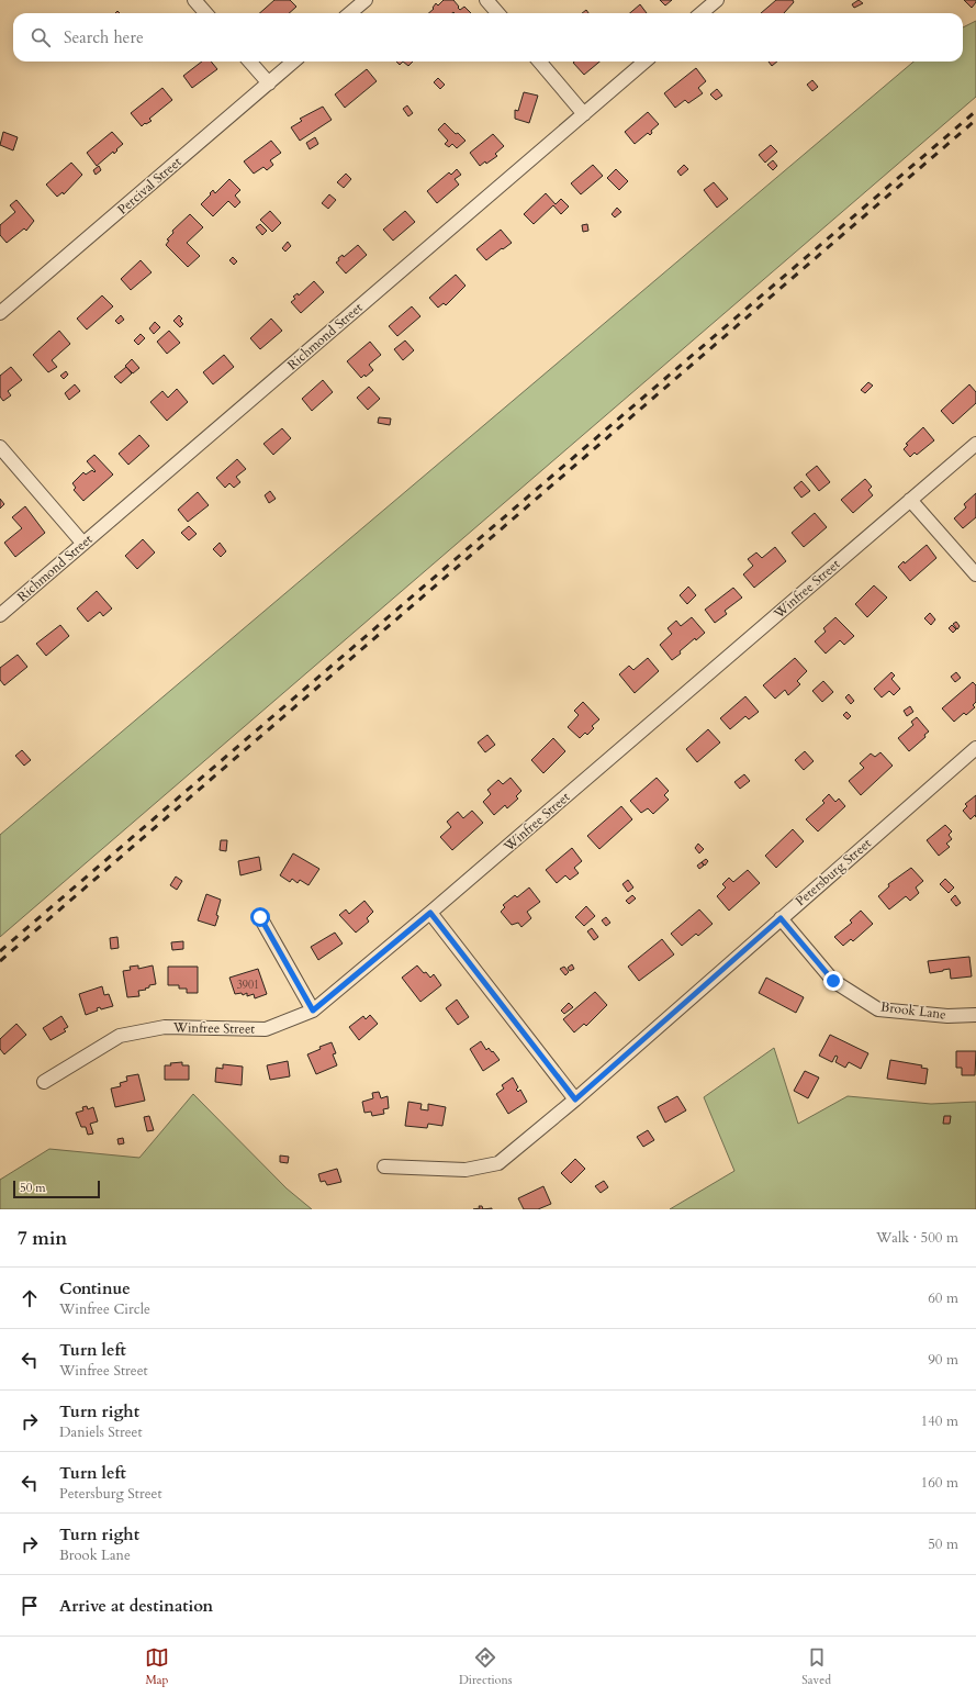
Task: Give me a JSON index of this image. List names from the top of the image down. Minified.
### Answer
{"streets":{"street":["Percival Street","Richmond Street","Winfree Street","Petersburg Street","Brook Lane"]},"crossings":[["Petersburg Street","Brook Lane"]],"house_numbers":["3901"],"scale_bar":"50 m","page":{"search":"Search here","scale":"50 m","heading":["7 min","Walk · 500 m"],"list":[["Continue","Winfree Circle","60 m"],["Turn left","Winfree Street","90 m"],["Turn right","Daniels Street","140 m"],["Turn left","Petersburg Street","160 m"],["Turn right","Brook Lane","50 m"],"Arrive at destination"],"nav":["Map","Directions","Saved"]}}
